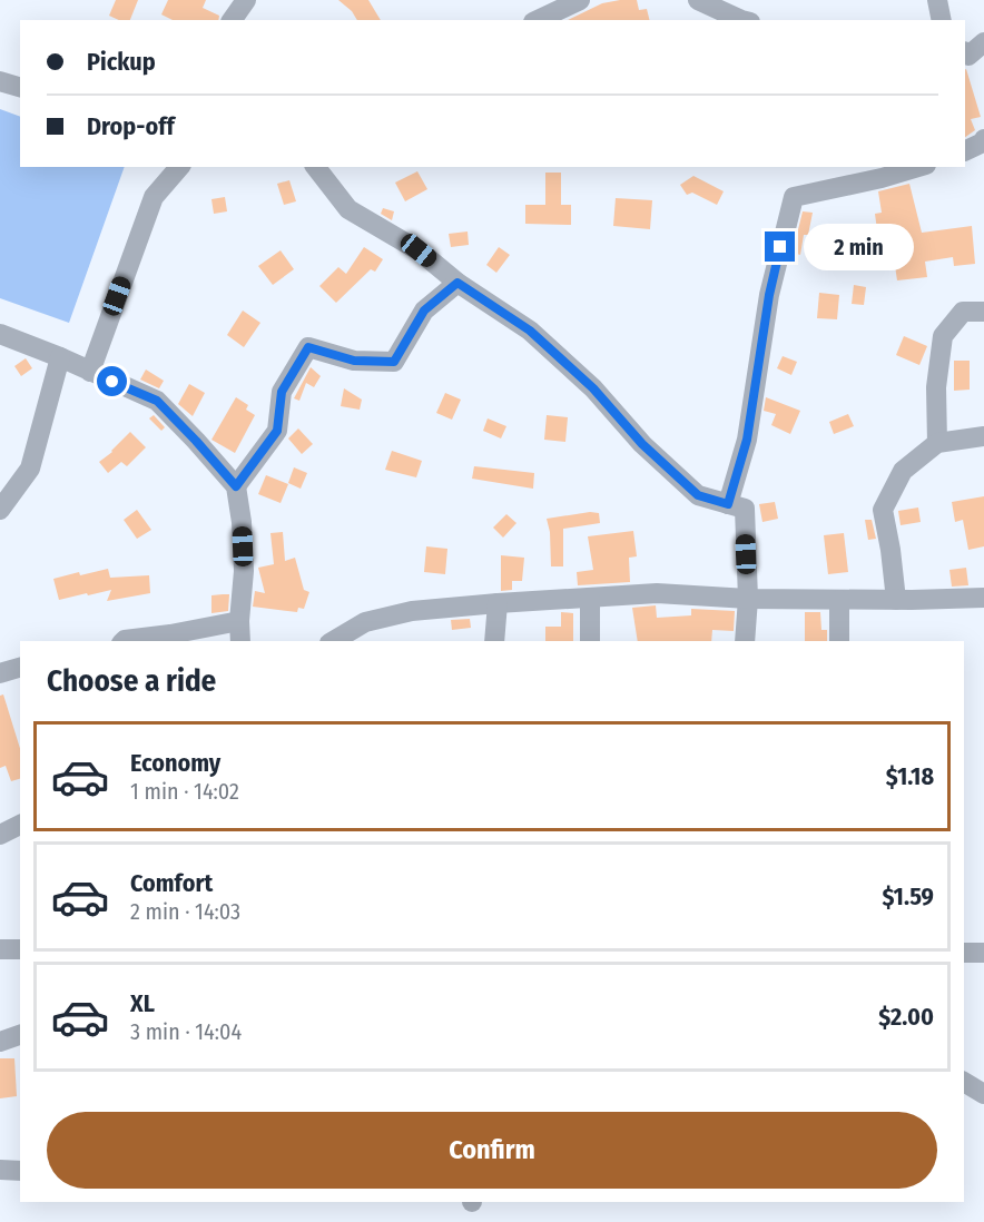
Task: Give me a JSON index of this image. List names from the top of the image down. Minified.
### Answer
{"page":{"banner":["Pickup","Drop-off"],"bubble":"2 min","heading":"Choose a ride","list":[{"name":"Economy","note":"1 min · 14:02","value":"$1.18"},{"name":"Comfort","note":"2 min · 14:03","value":"$1.59"},{"name":"XL","note":"3 min · 14:04","value":"$2.00"}],"buttons":"Confirm"}}
